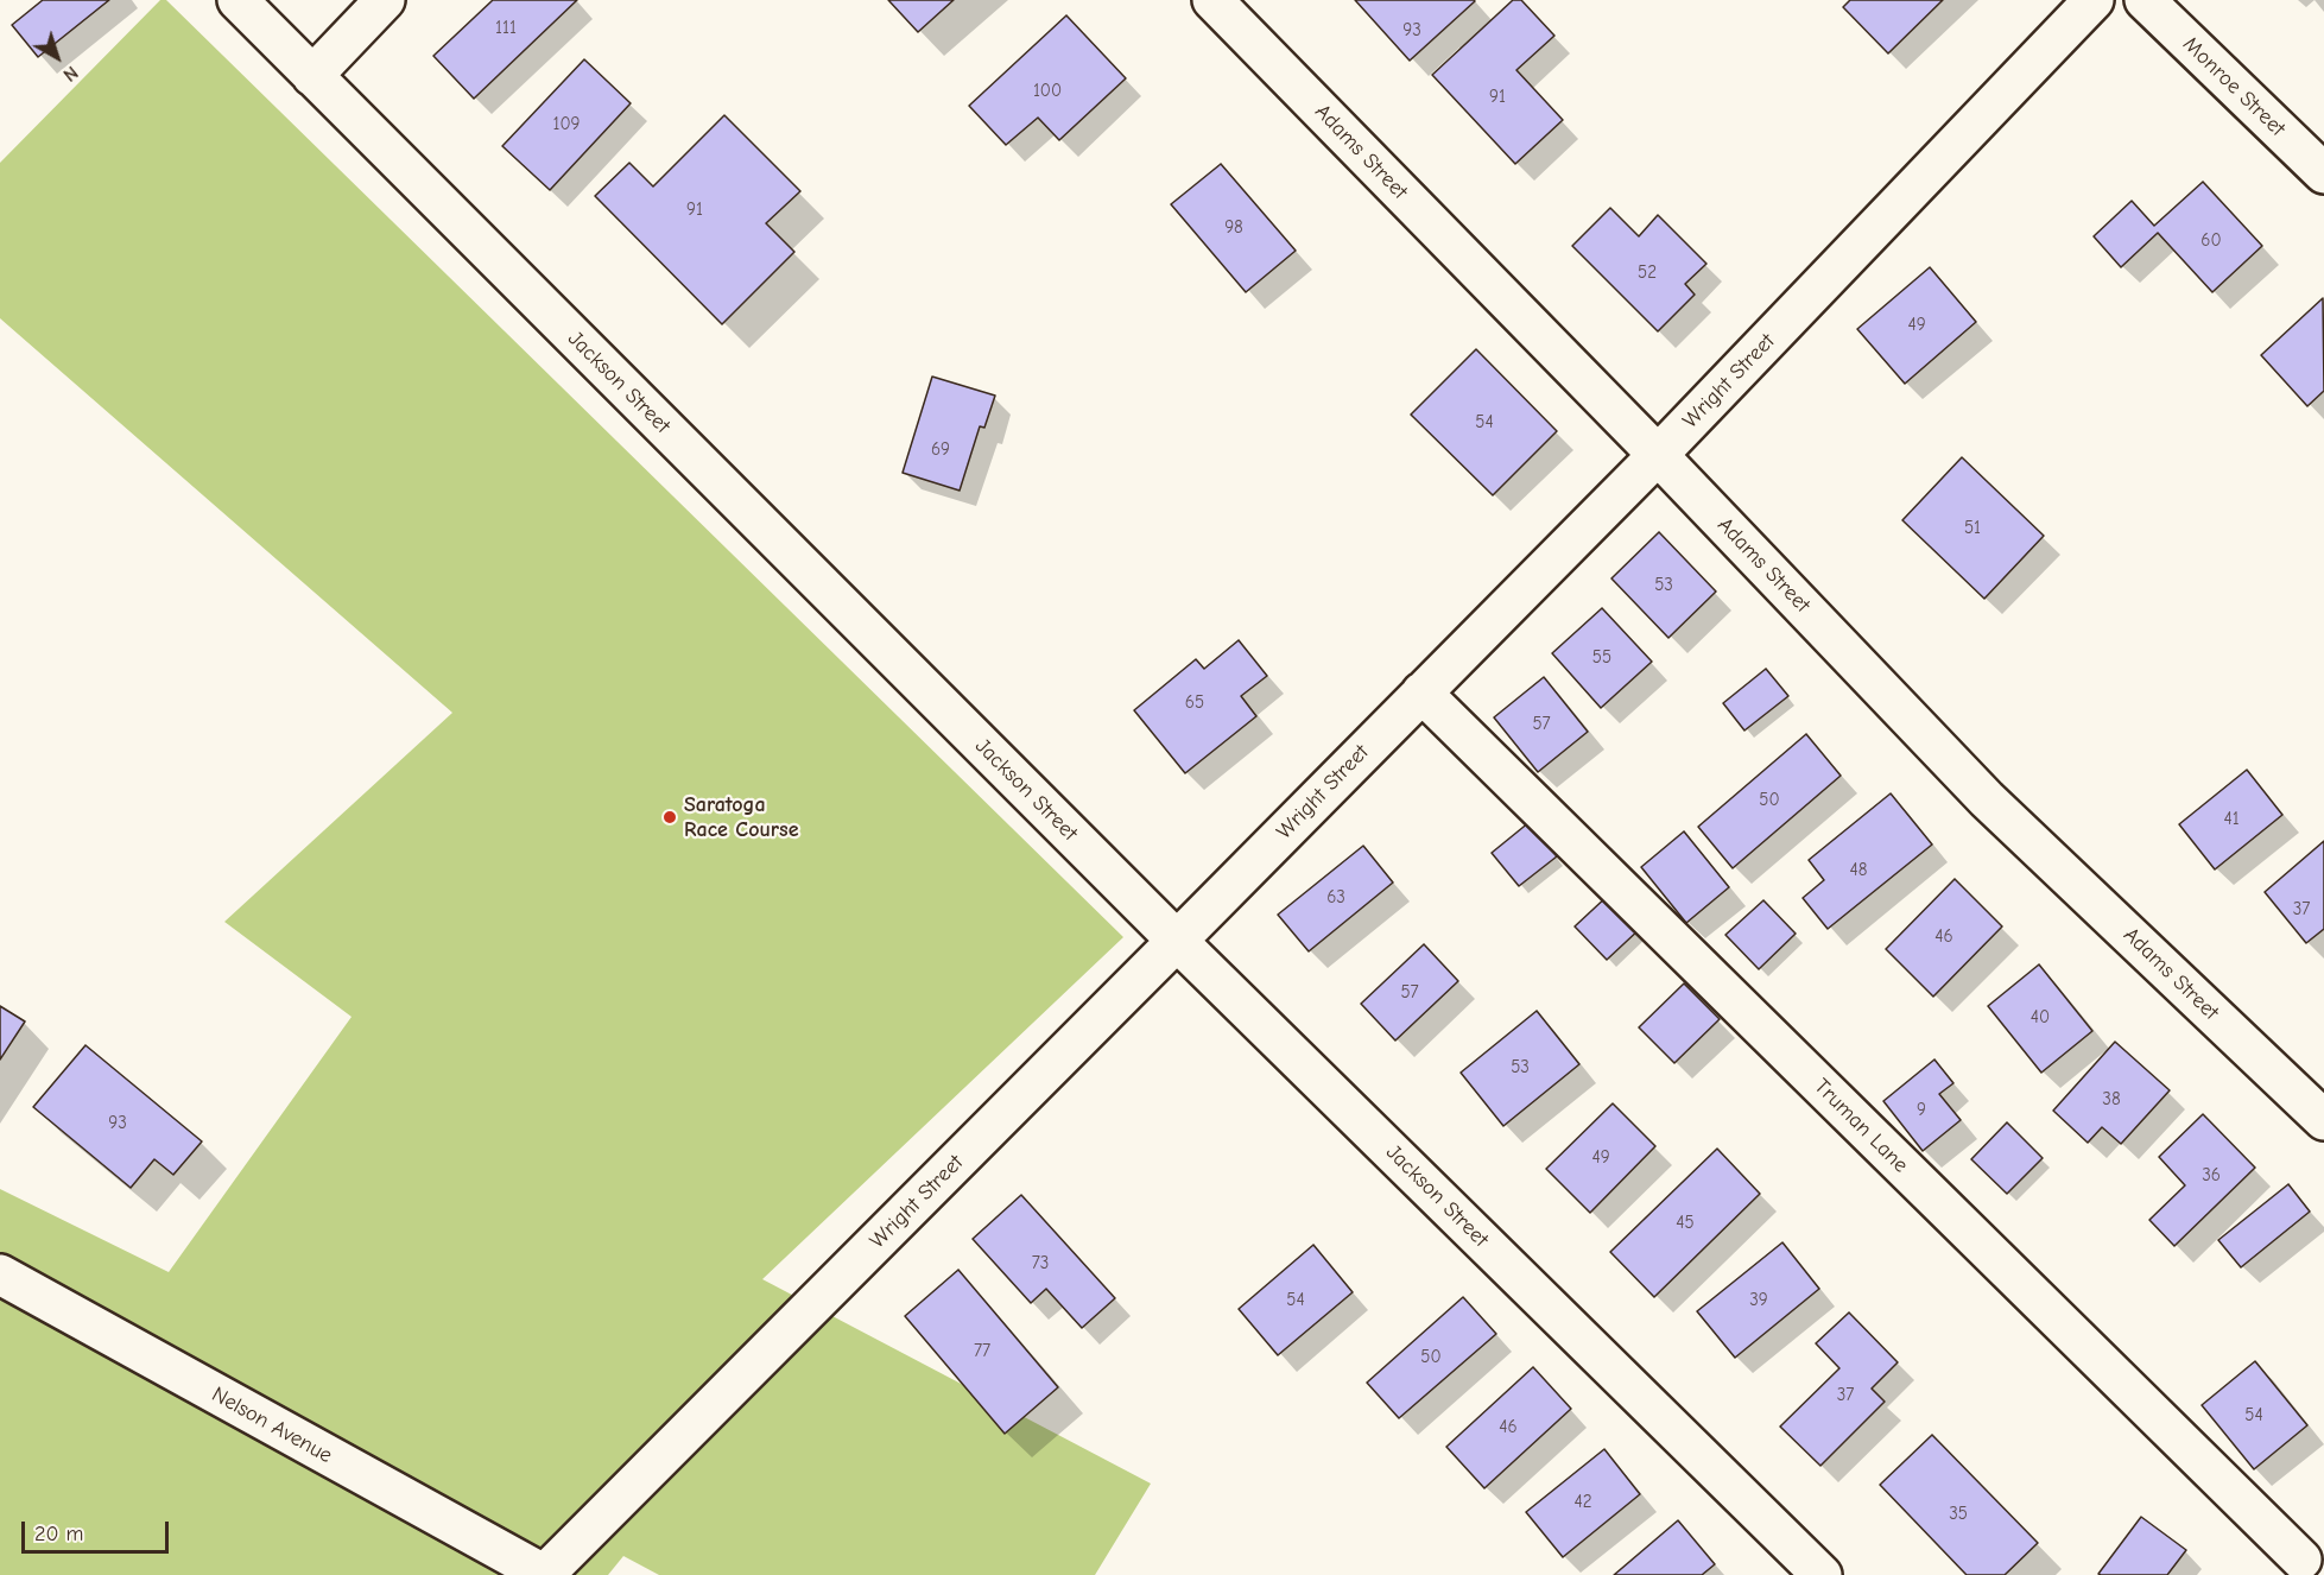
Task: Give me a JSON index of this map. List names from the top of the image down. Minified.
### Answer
{"streets":{"street":["Monroe Street","Adams Street","Wright Street","Jackson Street","Truman Lane","Nelson Avenue"]},"crossings":[["Adams Street","Wright Street"],["Wright Street","Jackson Street"],["Wright Street","Truman Lane"],["Wright Street","Nelson Avenue"]],"places":["Saratoga Race Course"],"house_numbers":["111","93","100","91","109","91","98","60","52","49","54","69","51","53","55","65","57","50","41","48","63","37","46","57","40","53","38","9","93","49","36","45","73","54","39","77","50","37","54","46","42","35"],"scale_bar":"20 m","north":"bottom right"}
